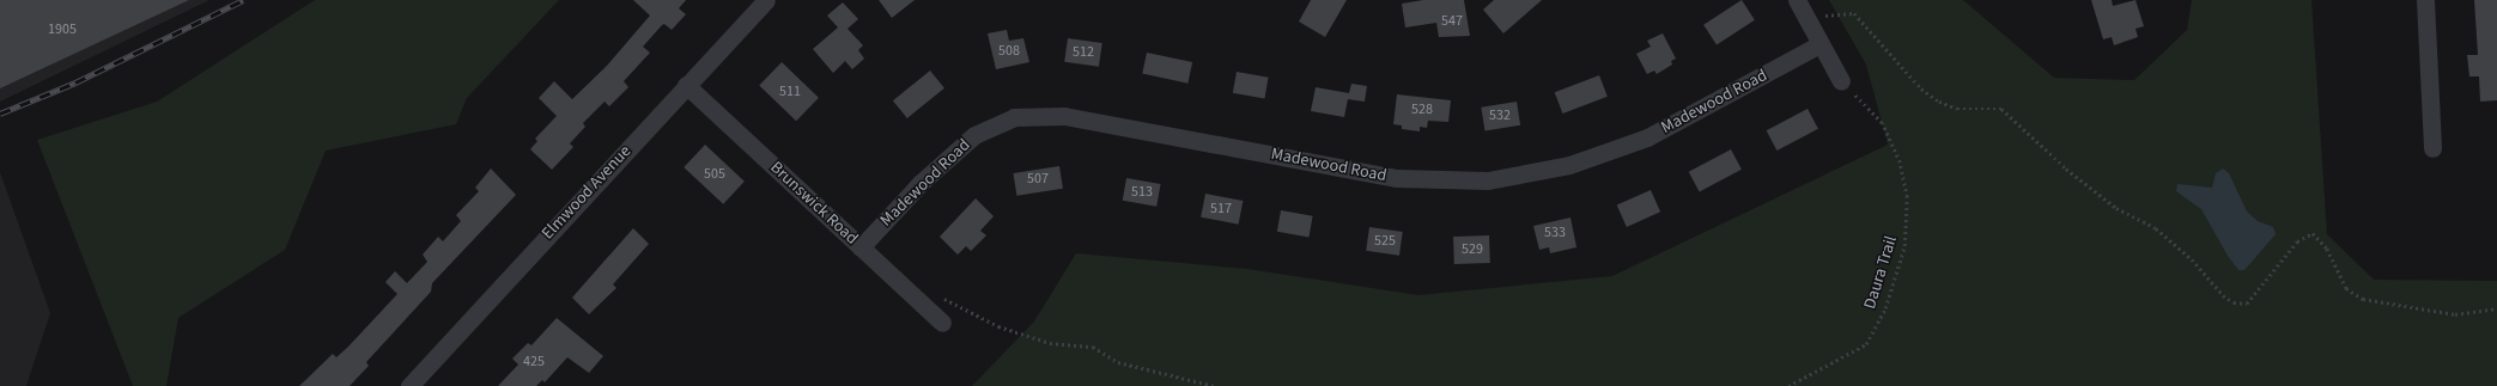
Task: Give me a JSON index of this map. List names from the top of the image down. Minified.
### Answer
{"streets":{"street":["Madewood Road","Elmwood Avenue","Brunswick Road"],"path":["Daura Trail"]},"crossings":[["Madewood Road","Brunswick Road"],["Elmwood Avenue","Brunswick Road"]],"house_numbers":["547","1905","508","512","511","528","532","505","507","513","517","533","525","529","425"]}
